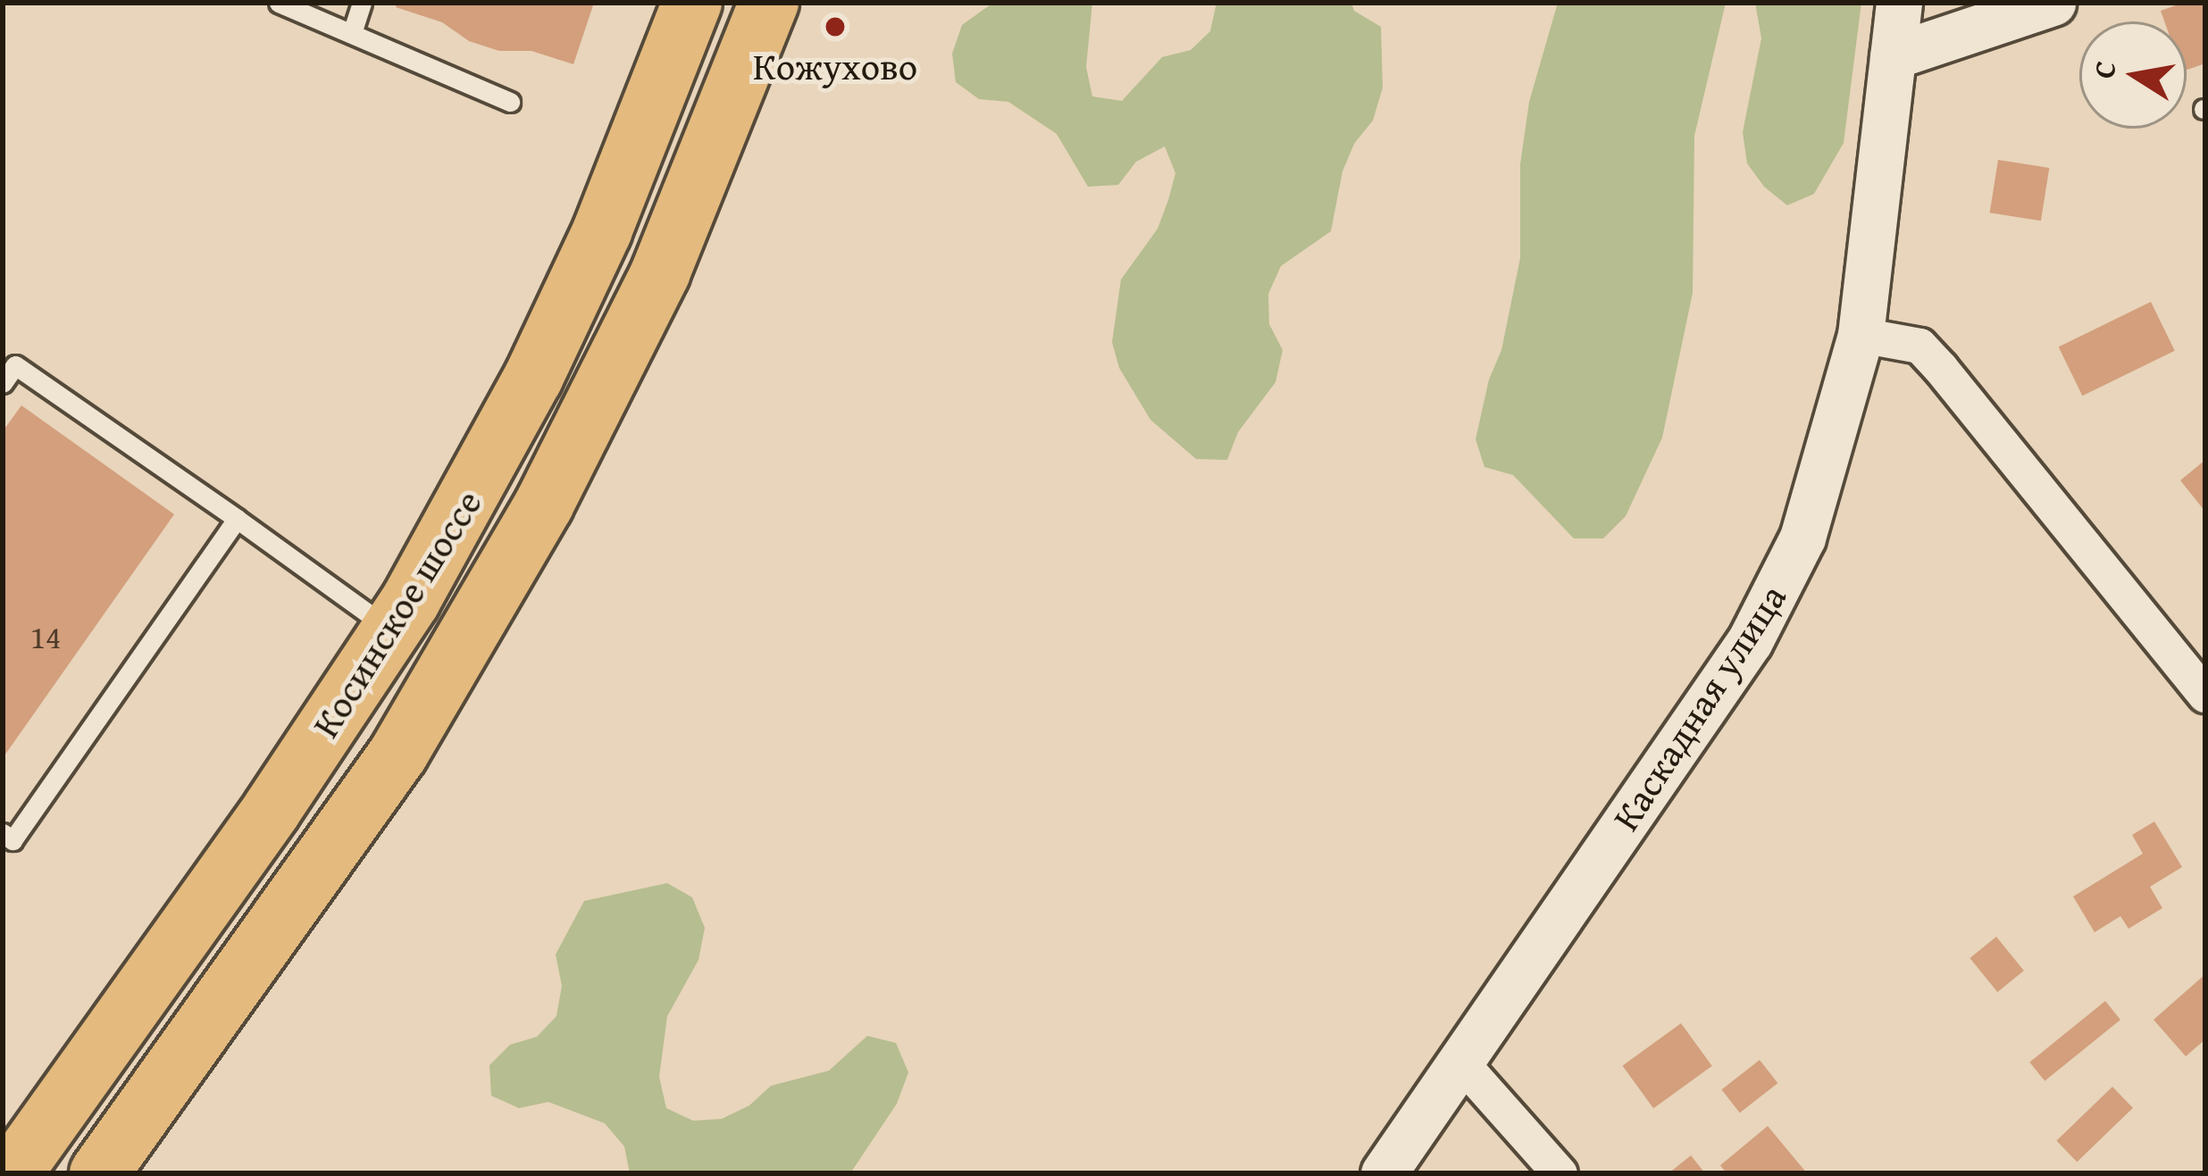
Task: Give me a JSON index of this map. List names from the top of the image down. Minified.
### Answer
{"streets":{"highway":["Косинское шоссе"],"street":["Каскадная улица"]},"places":["Кожухово"],"house_numbers":["14"],"north":"left"}
